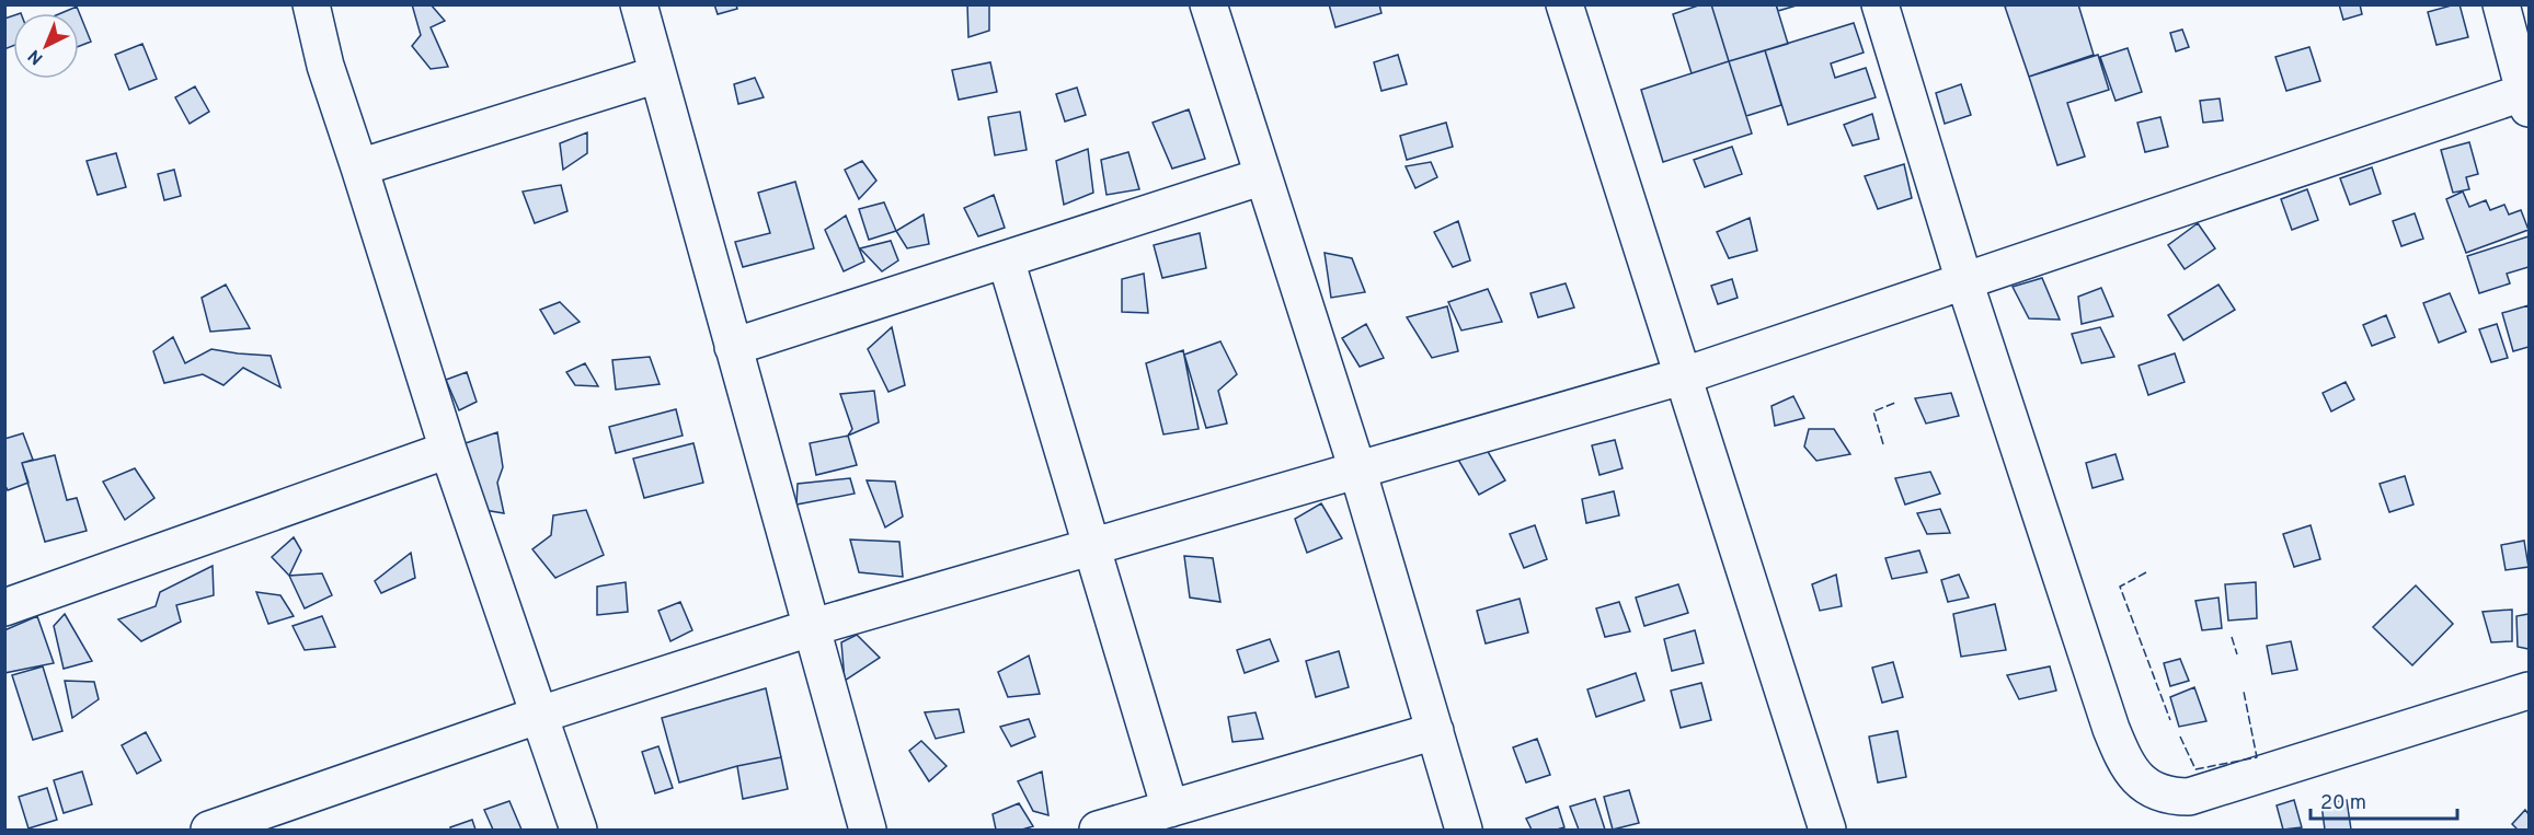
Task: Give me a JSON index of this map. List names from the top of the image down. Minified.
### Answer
{"scale_bar":"20 m","north":"bottom left"}
